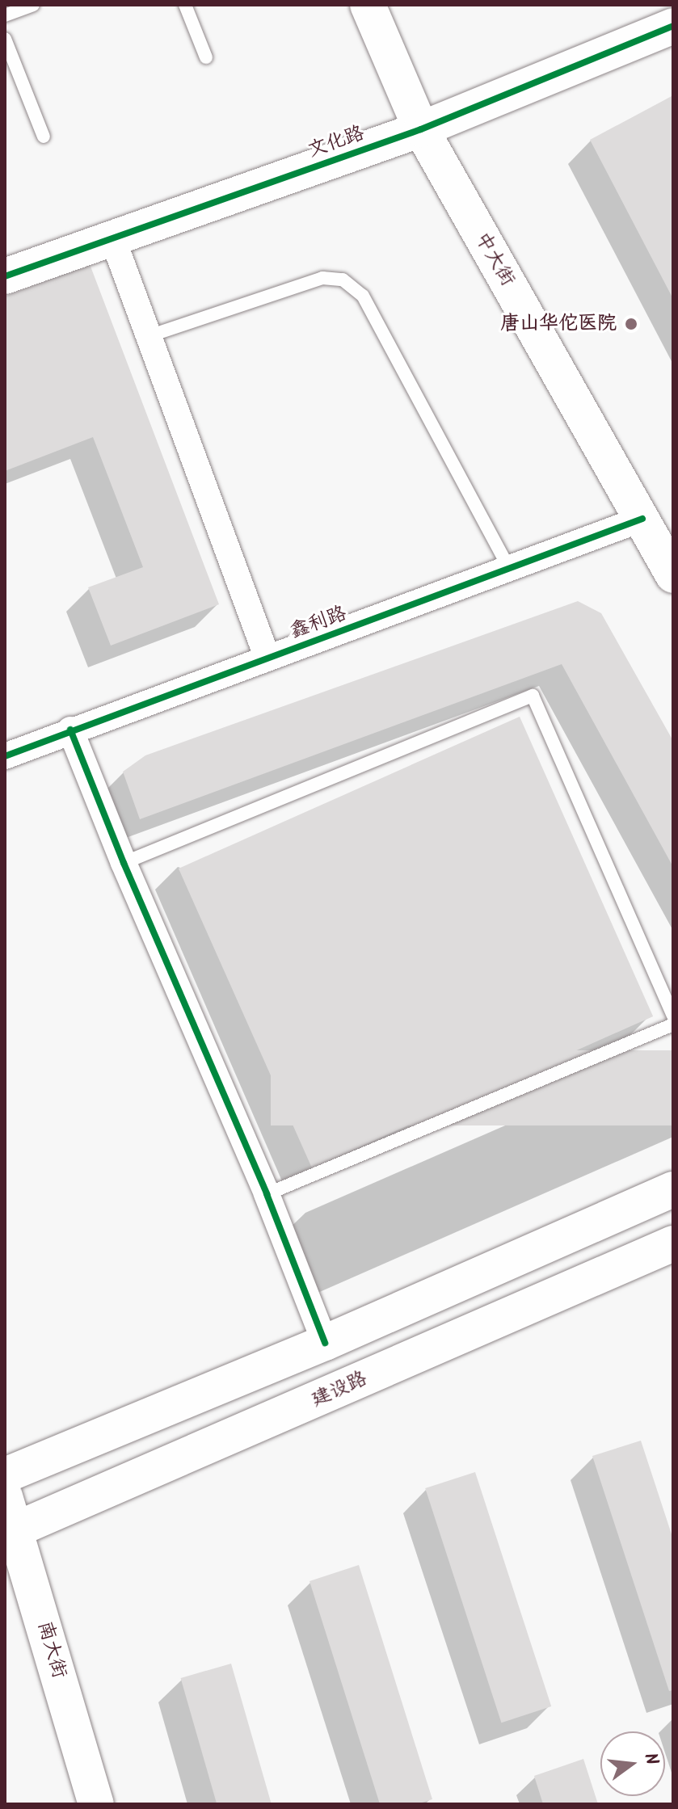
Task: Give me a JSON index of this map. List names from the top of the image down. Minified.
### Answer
{"streets":{"main road":["文化路","中大街","建设路","南大街"],"street":["鑫利路"]},"crossings":[["文化路","中大街"],["中大街","鑫利路"],["建设路","南大街"]],"places":["唐山华佗医院"],"north":"right"}
